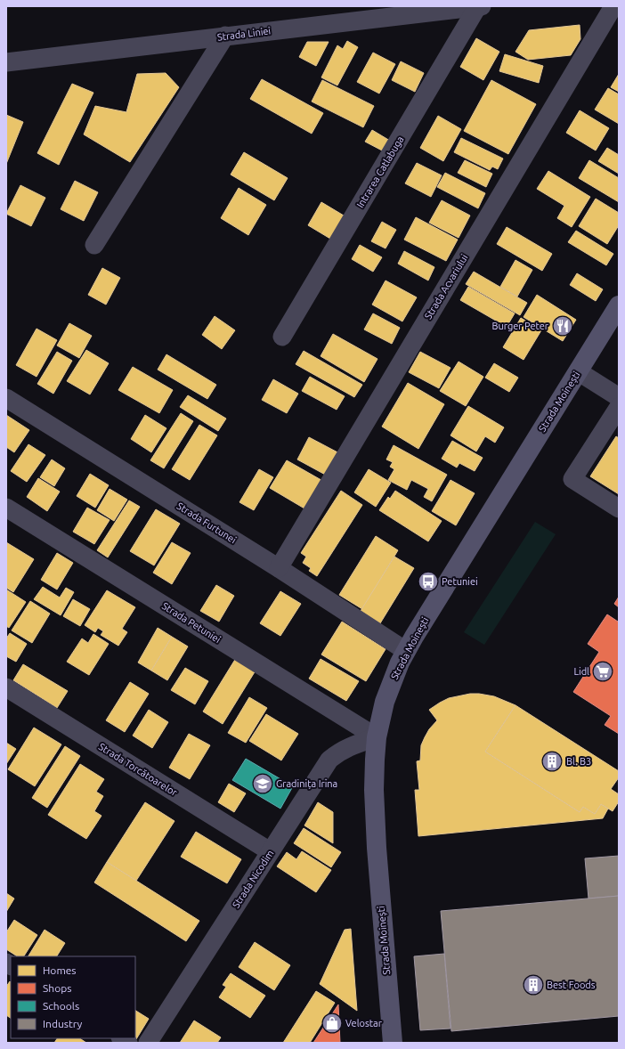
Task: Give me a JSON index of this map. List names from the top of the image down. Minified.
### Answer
{"streets":{"main road":["Strada Moinești"],"street":["Strada Liniei","Intrarea Catlabuga","Strada Acvariului","Strada Furtunei","Strada Petuniei","Strada Torcătoarelor","Strada Nicodim"]},"crossings":[["Strada Liniei","Intrarea Catlabuga"],["Strada Acvariului","Strada Furtunei"],["Strada Moinești","Strada Furtunei"],["Strada Moinești","Strada Petuniei"],["Strada Moinești","Strada Nicodim"],["Strada Petuniei","Strada Nicodim"],["Strada Torcătoarelor","Strada Nicodim"]],"places":{"restaurant":["Burger Peter"],"bus stop":["Petuniei"],"supermarket":["Lidl"],"building":["Bl. B3","Best Foods"],"school or university":["Gradinița Irina"],"shop":["Velostar"]},"legend":["Homes","Shops","Schools","Industry"]}
